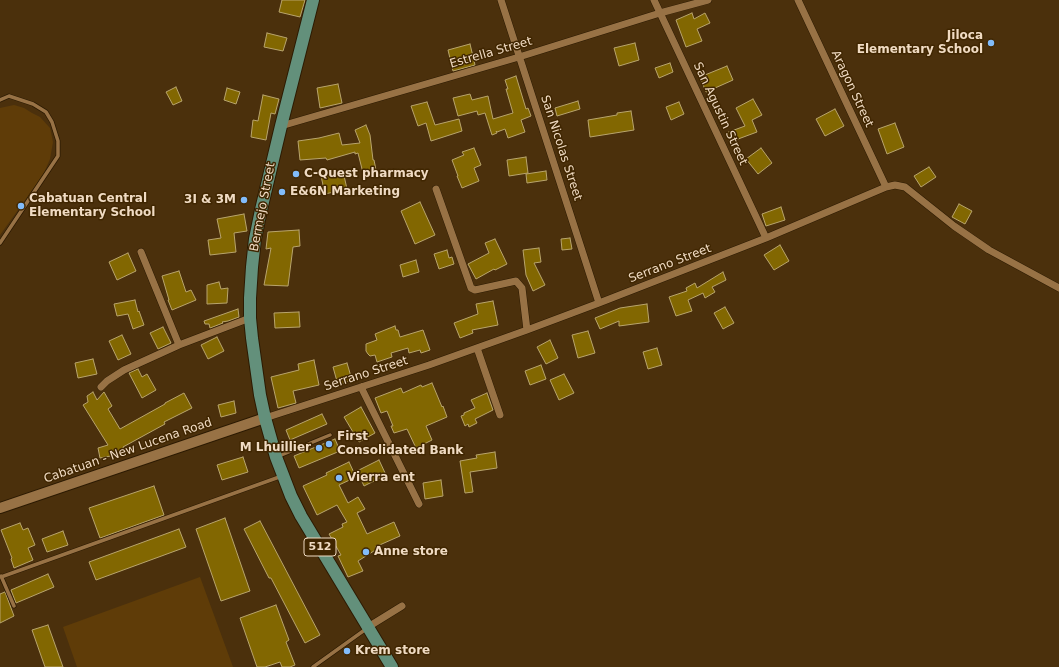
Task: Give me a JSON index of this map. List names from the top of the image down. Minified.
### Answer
{"streets":{"main road":["Bermejo Street","Cabatuan - New Lucena Road","512"],"street":["Estrella Street","Aragon Street","San Agustin Street","San Nicolas Street","Serrano Street"]},"crossings":[["Estrella Street","San Agustin Street"],["Estrella Street","San Nicolas Street"],["Estrella Street","Bermejo Street"],["Aragon Street","Serrano Street"],["San Agustin Street","Serrano Street"],["San Nicolas Street","Serrano Street"],["Bermejo Street","Serrano Street"],["Bermejo Street","Cabatuan - New Lucena Road"],["Bermejo Street","512"],["Serrano Street","Cabatuan - New Lucena Road"],["Serrano Street","512"],["Cabatuan - New Lucena Road","512"]],"places":["Jiloca Elementary School","C-Quest pharmacy","E&6N Marketing","3I & 3M","Cabatuan Central Elementary School","First Consolidated Bank","M Lhuillier","Vierra ent","Anne store","Krem store"]}
